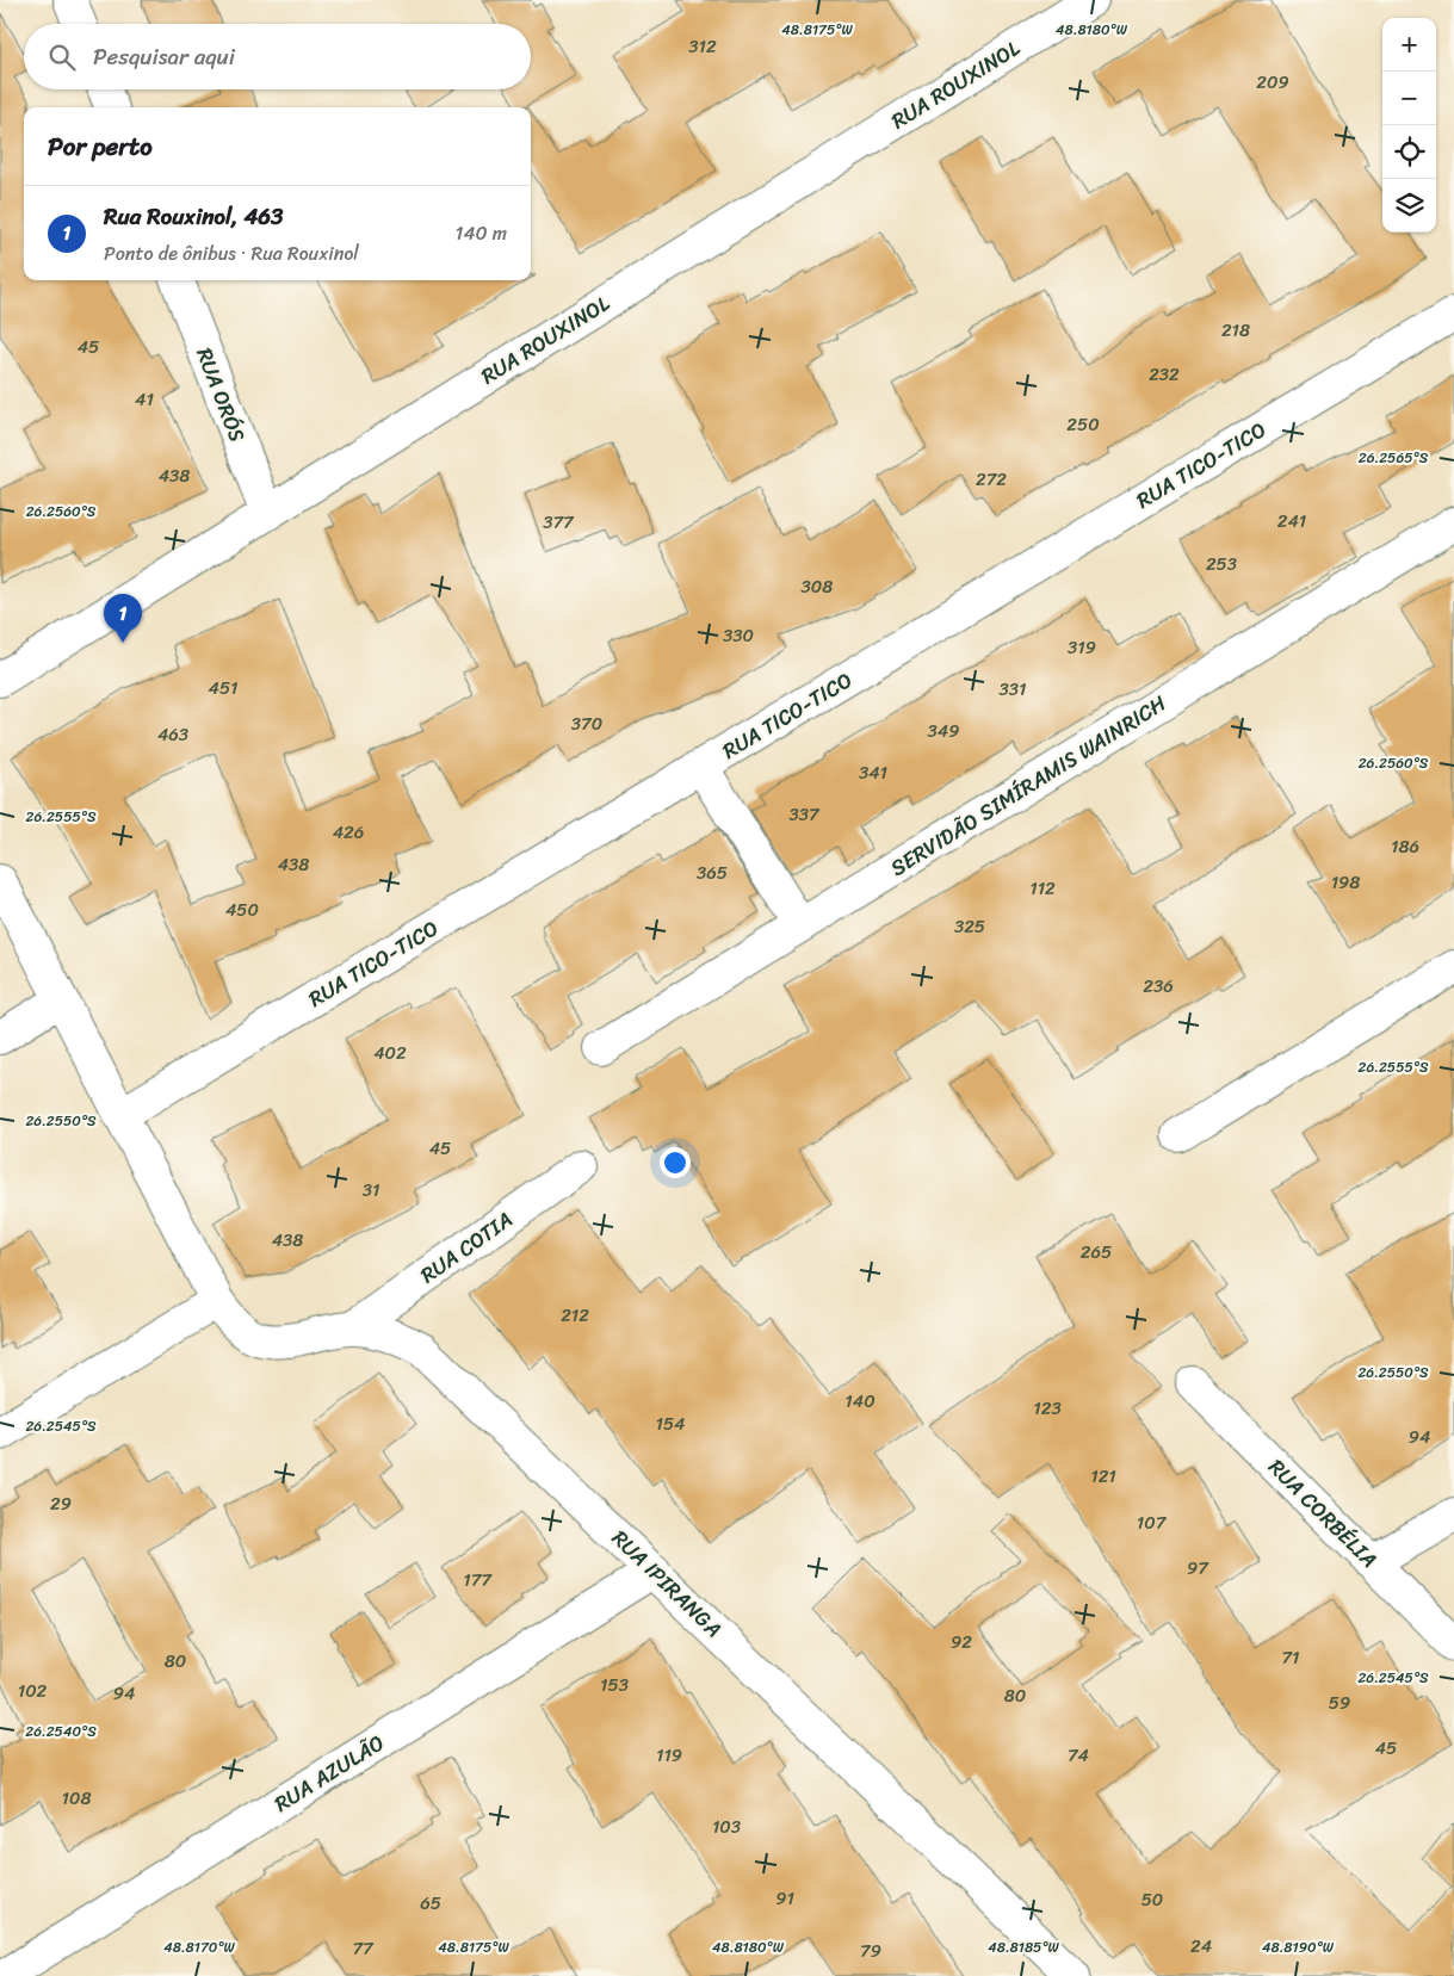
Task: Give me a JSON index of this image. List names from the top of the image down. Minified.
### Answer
{"streets":{"street":["RUA ROUXINOL","RUA ORÓS","RUA TICO-TICO","SERVIDÃO SIMÍRAMIS WAINRICH","RUA COTIA","RUA CORBÉLIA","RUA IPIRANGA","RUA AZULÃO"]},"crossings":[["RUA ROUXINOL","RUA ORÓS"],["RUA TICO-TICO","RUA IPIRANGA"],["RUA COTIA","RUA IPIRANGA"],["RUA IPIRANGA","RUA AZULÃO"]],"house_numbers":["312","209","218","45","232","41","250","438","272","241","377","253","308","330","319","451","331","370","349","463","341","337","426","186","438","365","198","112","450","325","236","402","45","31","438","265","212","140","123","154","94","121","29","107","97","177","92","71","80","153","102","94","80","59","45","119","74","108","103","91","50","65","24","77","79"],"page":{"map_buttons":["+","−"],"search":"Pesquisar aqui","heading":"Por perto","list":[{"mark":"1","name":"Rua Rouxinol, 463","note":"Ponto de ônibus · Rua Rouxinol","value":"140 m"}],"pins":"1"},"coordinates":["48.8175°W","48.8180°W","26.2565°S","26.2560°S","26.2555°S","26.2550°S","26.2545°S","26.2540°S","48.8170°W","48.8185°W","48.8190°W"]}
